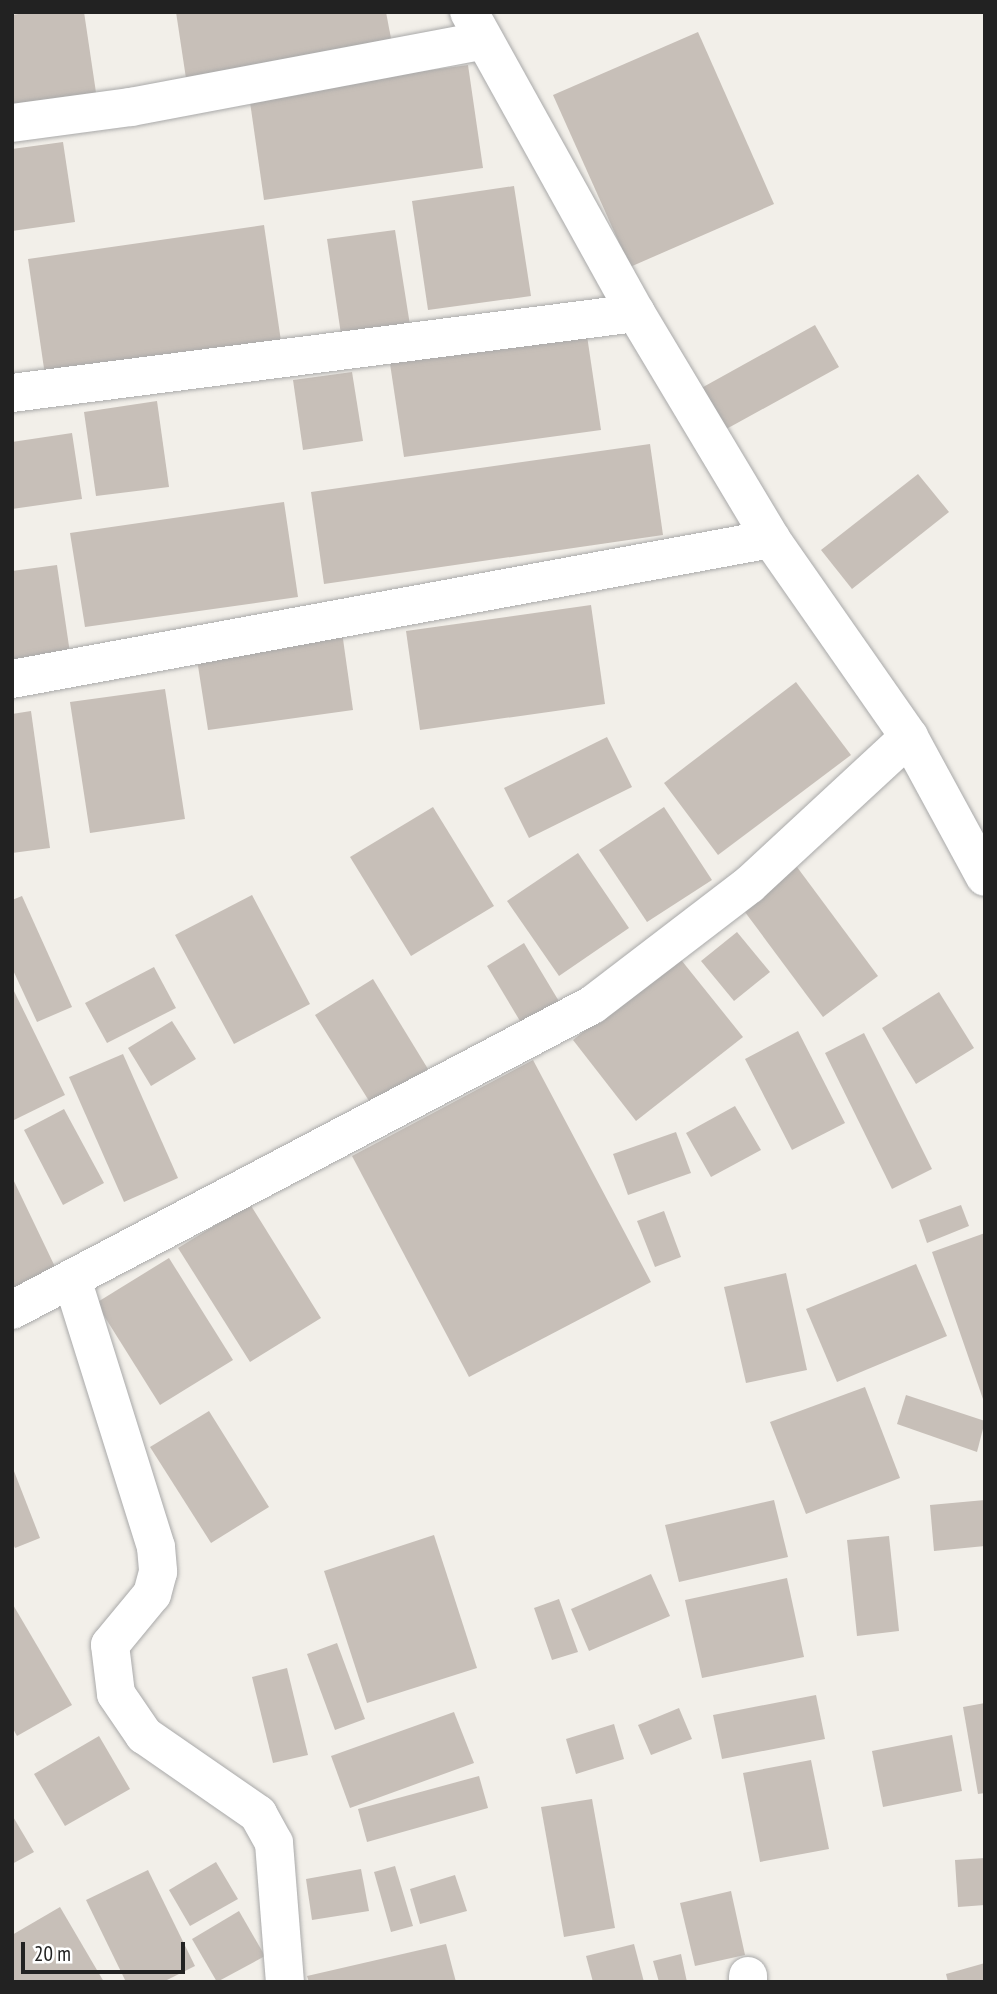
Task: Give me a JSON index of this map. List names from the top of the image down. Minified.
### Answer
{"scale_bar":"20 m"}
